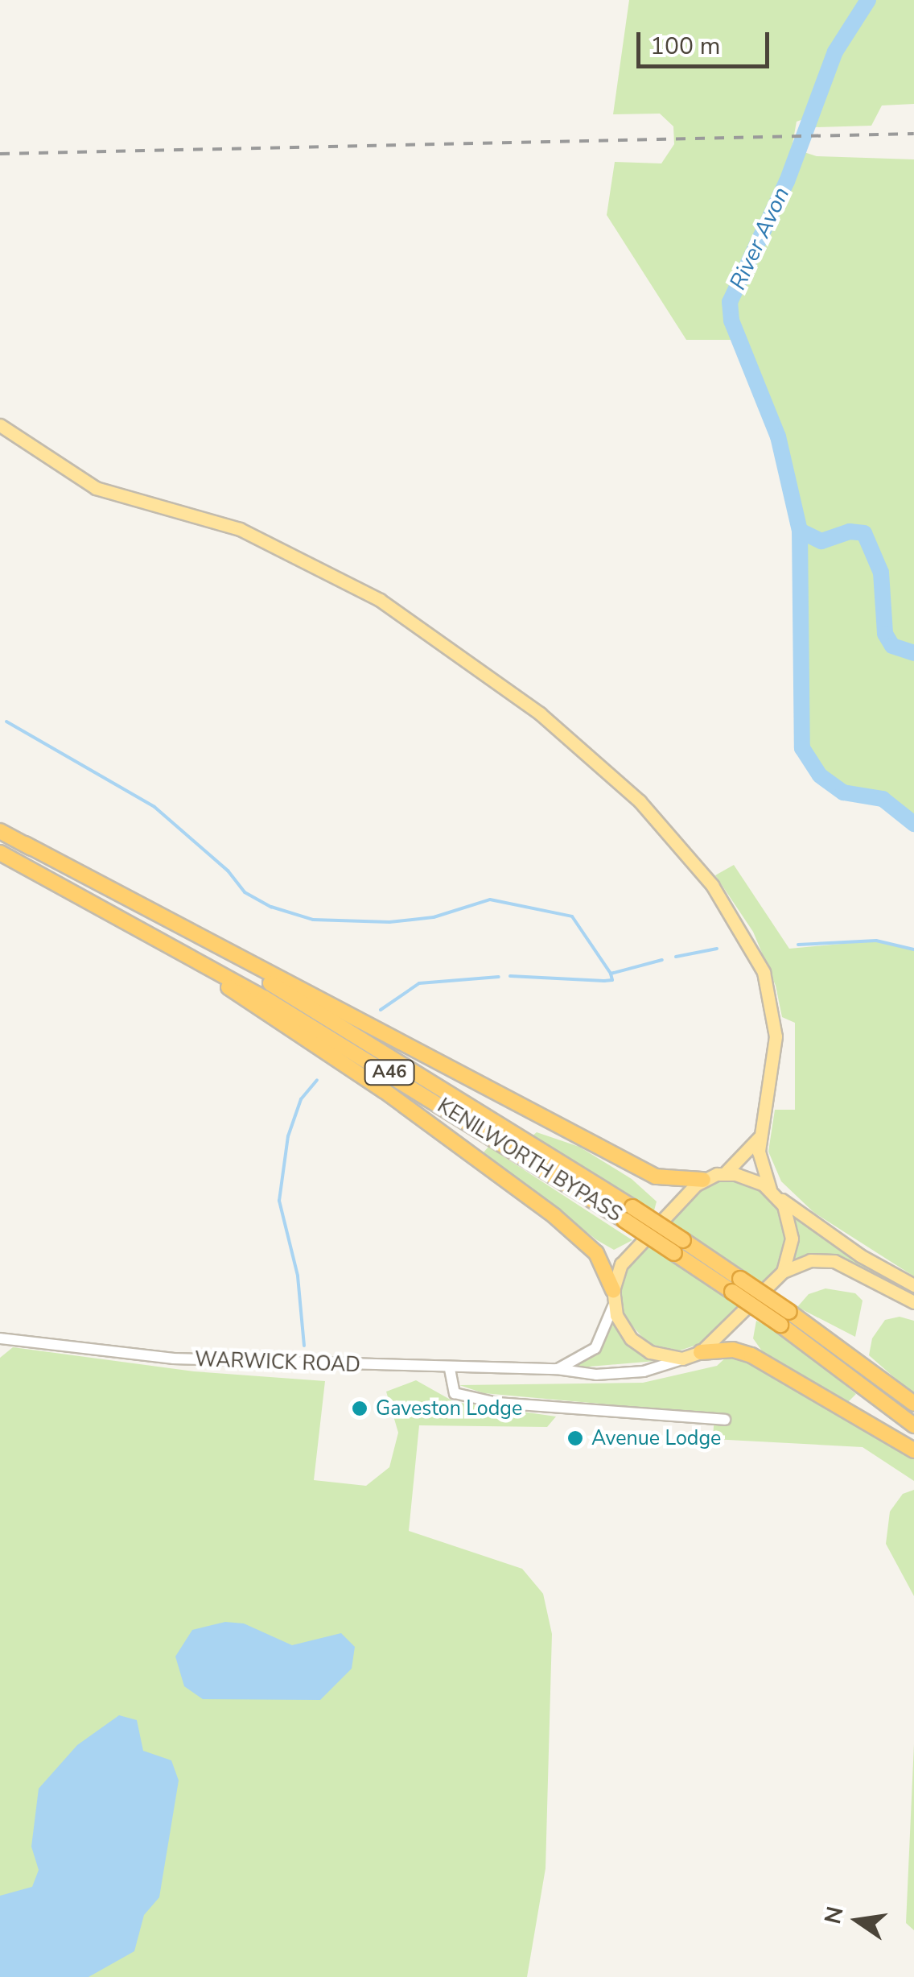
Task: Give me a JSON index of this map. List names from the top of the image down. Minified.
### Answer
{"streets":{"highway":["A46","KENILWORTH BYPASS"],"street":["WARWICK ROAD"]},"water":["River Avon"],"places":["Gaveston Lodge","Avenue Lodge"],"scale_bar":"100 m","north":"left"}
